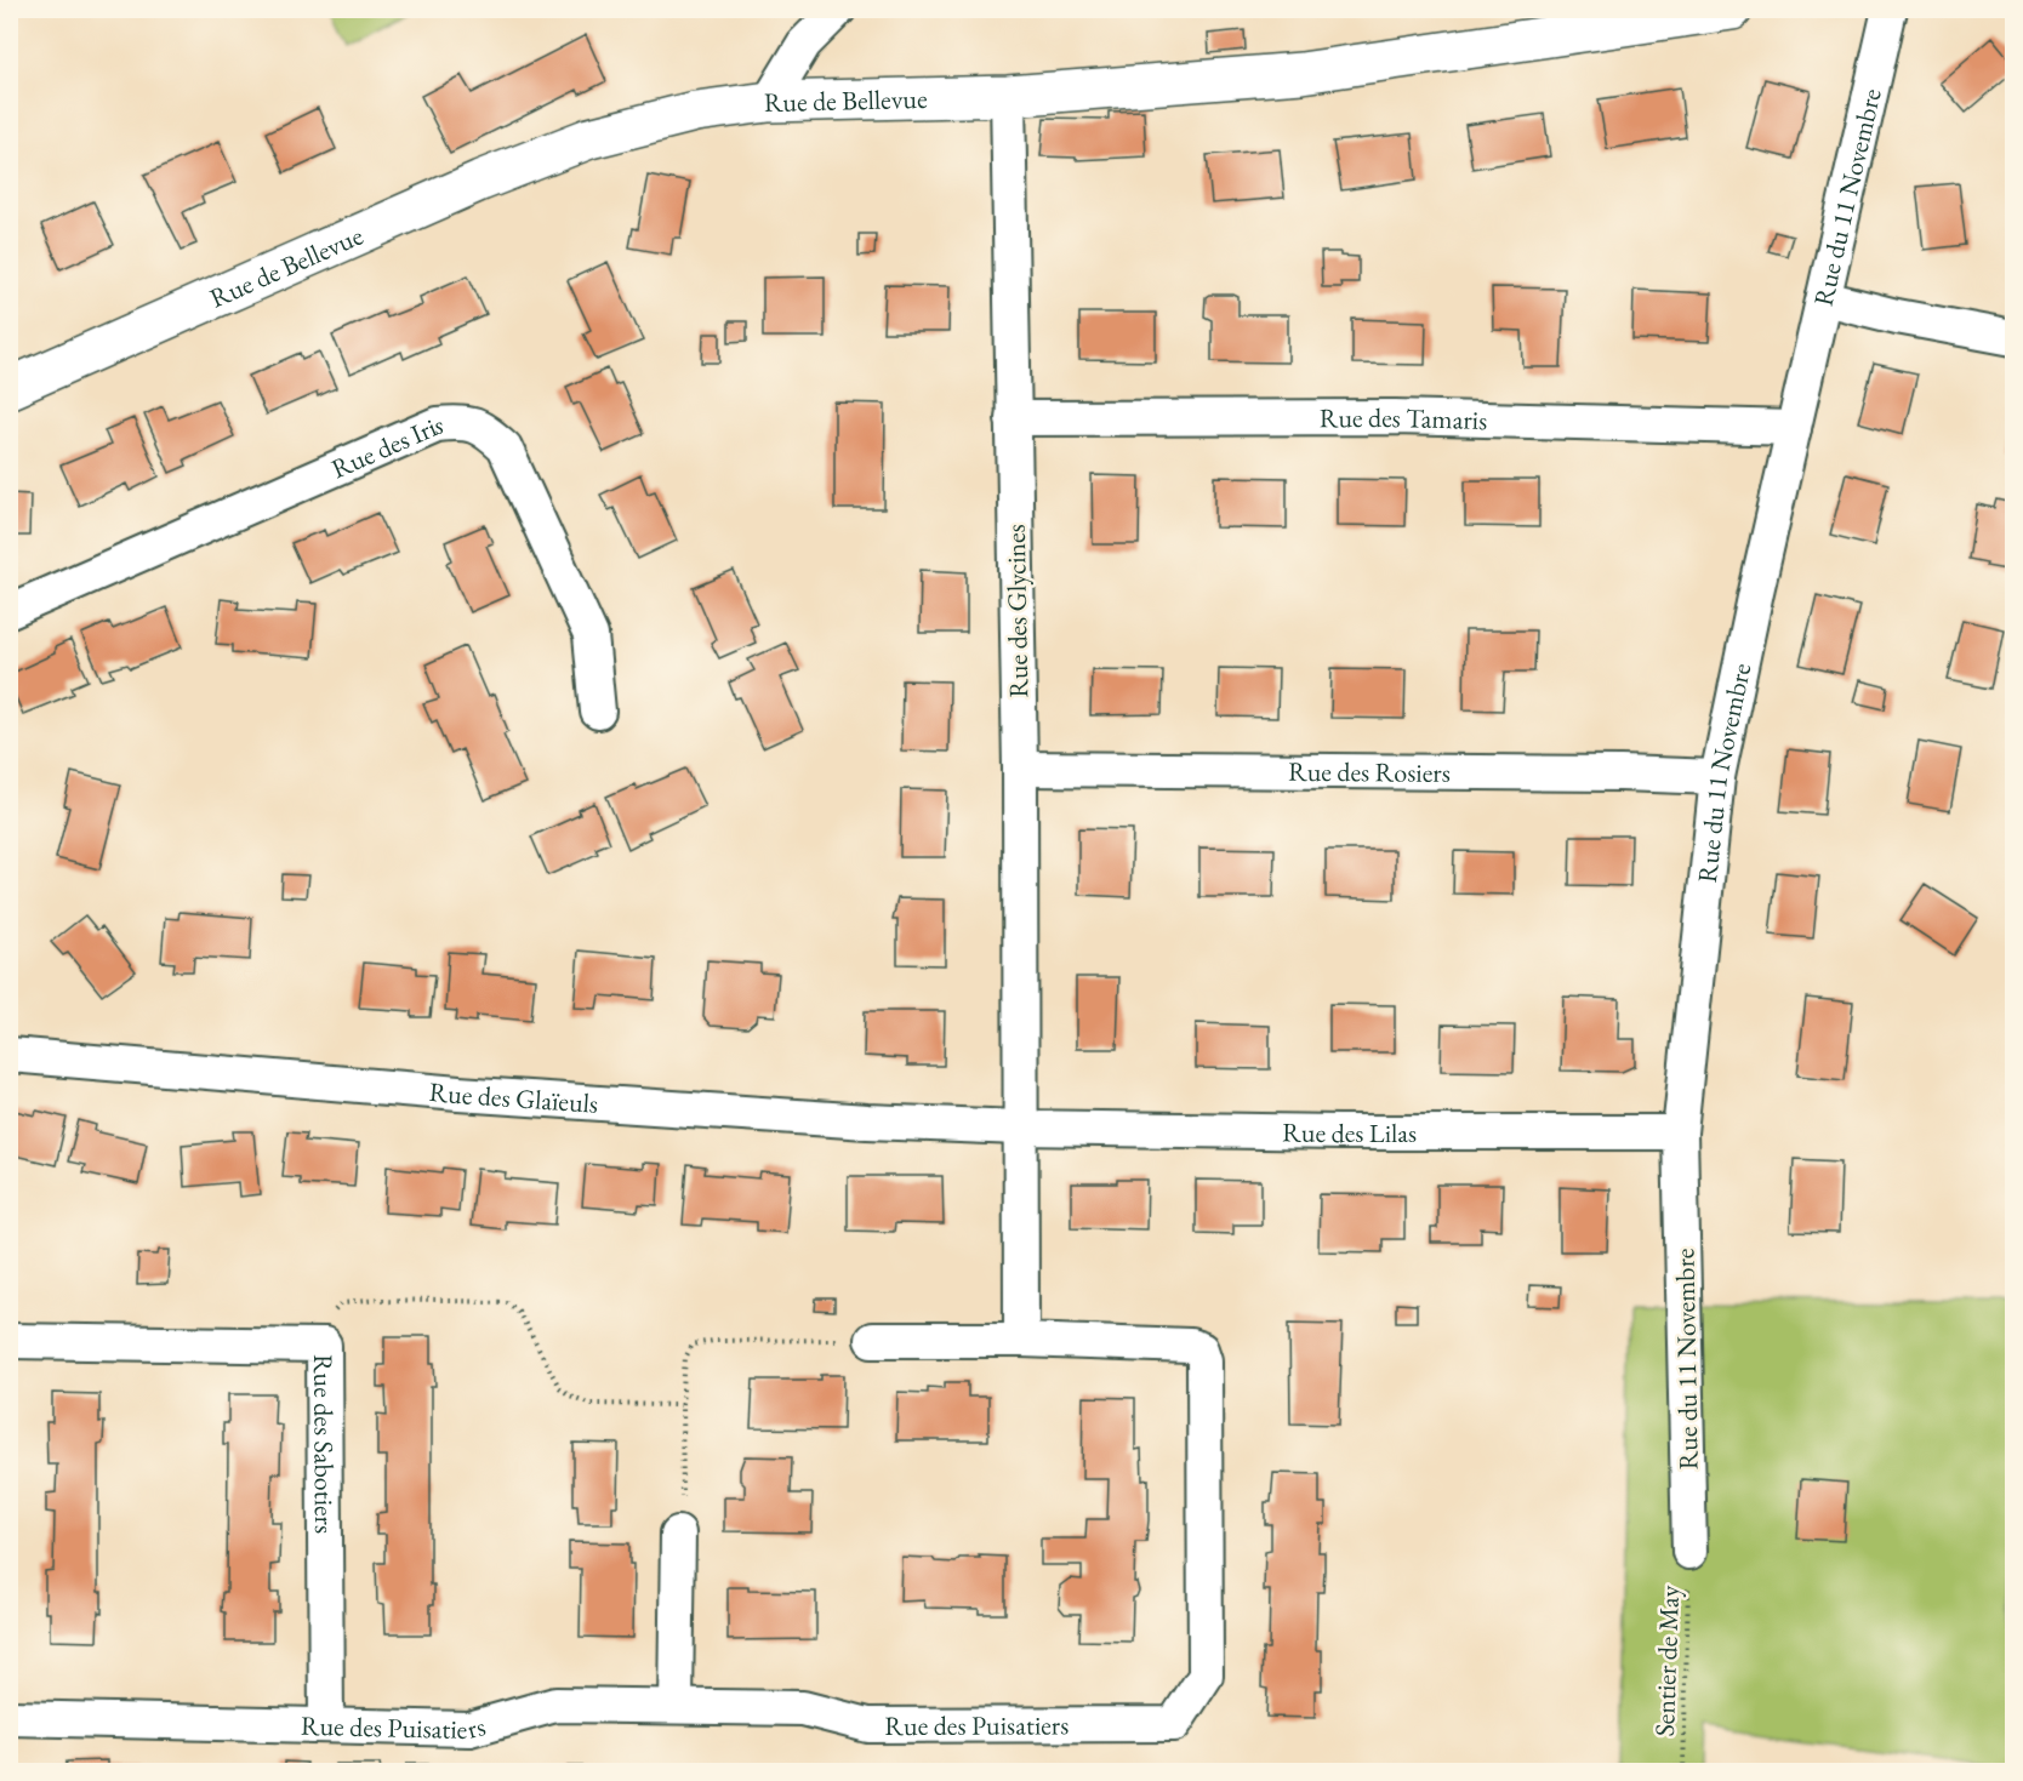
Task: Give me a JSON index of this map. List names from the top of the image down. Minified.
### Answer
{"streets":{"street":["Rue de Bellevue","Rue du 11 Novembre","Rue des Tamaris","Rue des Iris","Rue des Glycines","Rue des Rosiers","Rue des Glaïeuls","Rue des Lilas","Rue des Sabotiers","Rue des Puisatiers"],"path":["Sentier de May"]},"crossings":[["Rue de Bellevue","Rue des Glycines"],["Rue du 11 Novembre","Rue des Tamaris"],["Rue du 11 Novembre","Rue des Rosiers"],["Rue du 11 Novembre","Rue des Lilas"],["Rue du 11 Novembre","Sentier de May"],["Rue des Tamaris","Rue des Glycines"],["Rue des Glycines","Rue des Rosiers"],["Rue des Glycines","Rue des Glaïeuls"],["Rue des Glycines","Rue des Lilas"],["Rue des Glaïeuls","Rue des Lilas"],["Rue des Sabotiers","Rue des Puisatiers"]]}
